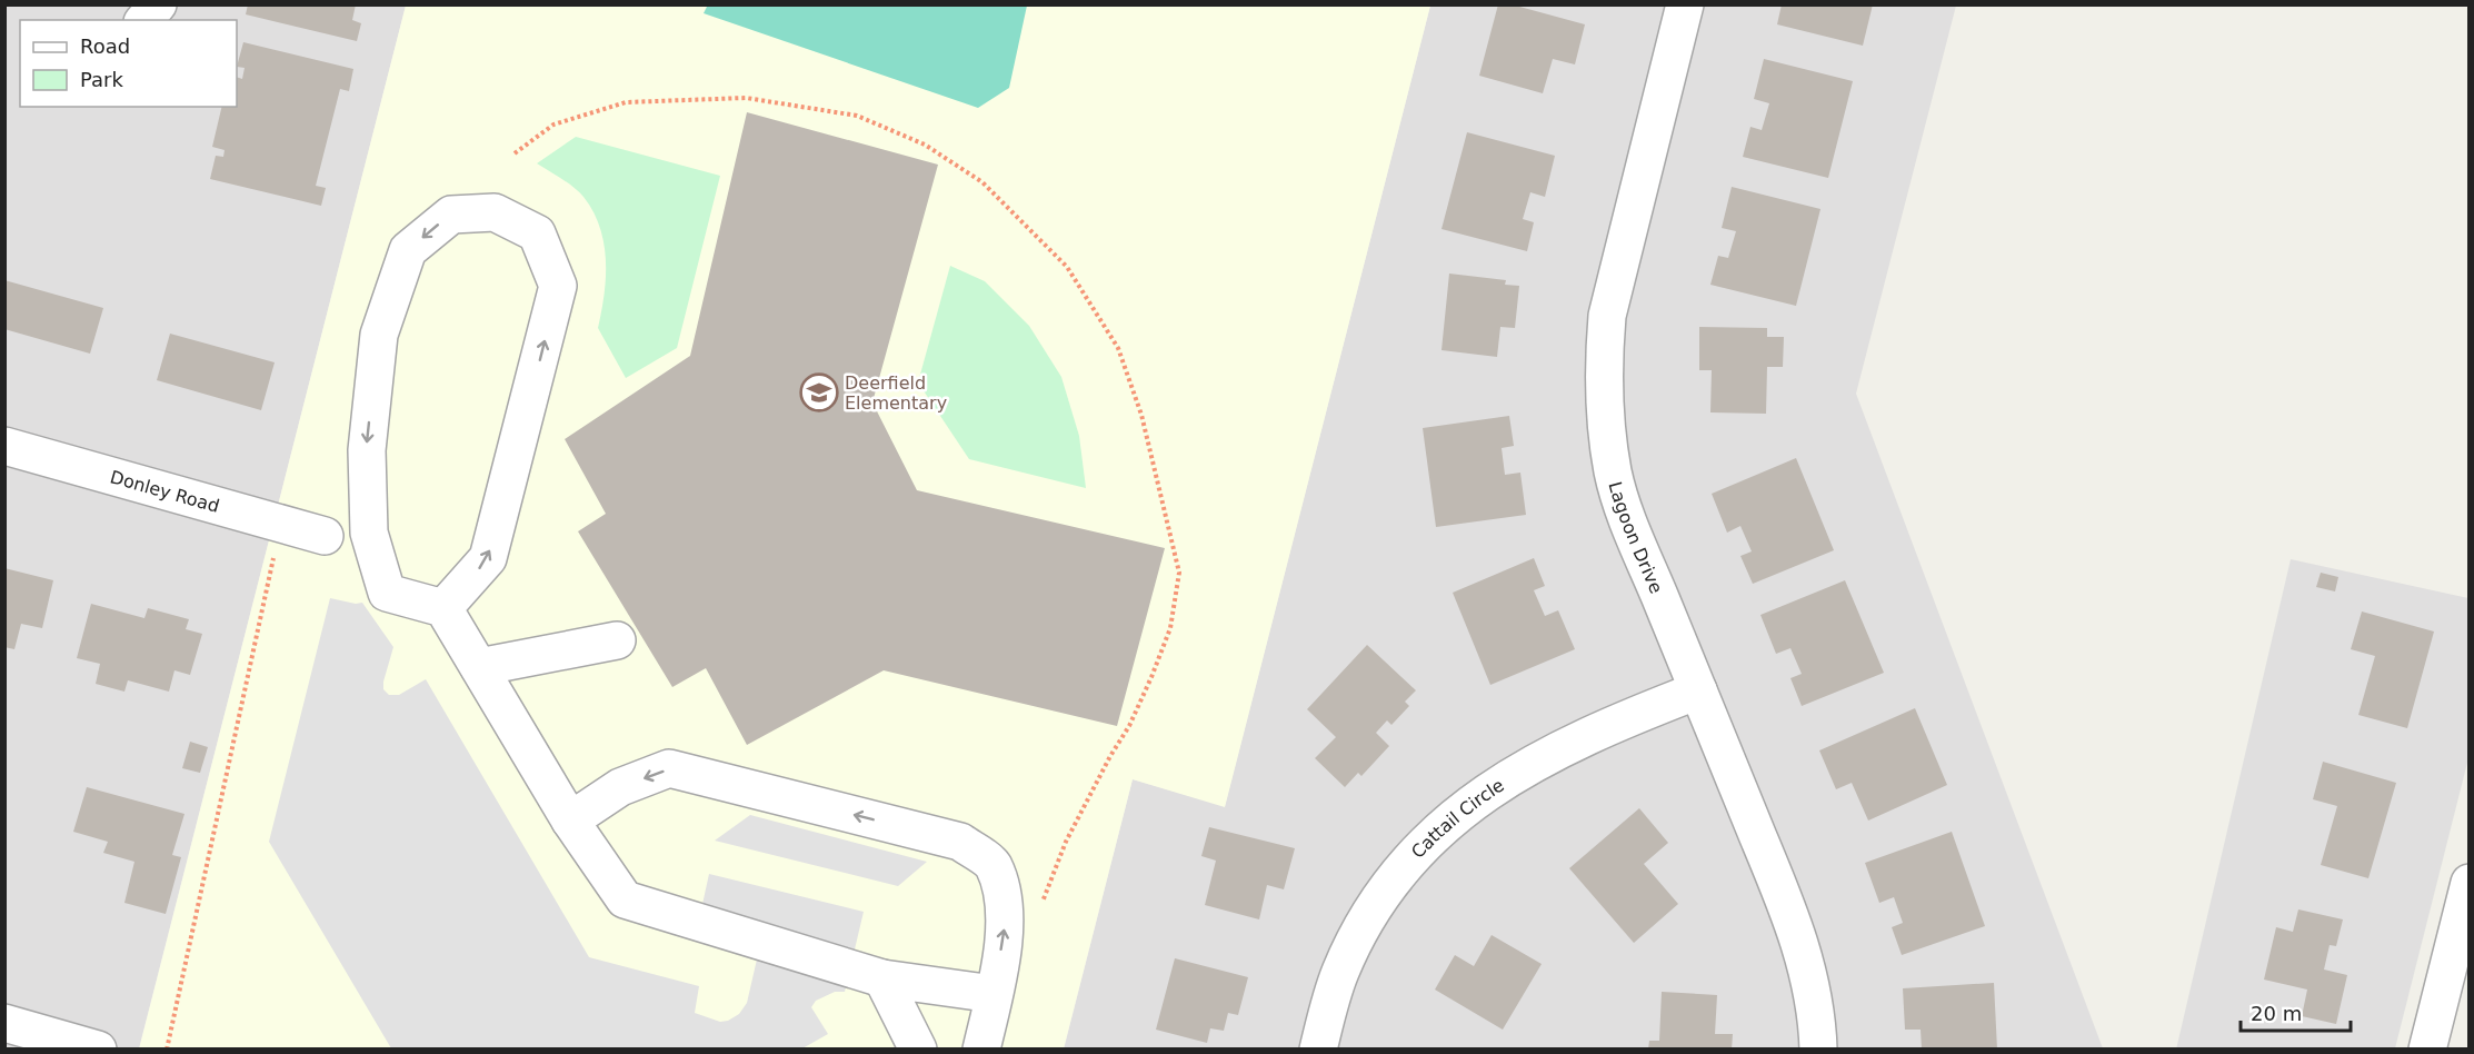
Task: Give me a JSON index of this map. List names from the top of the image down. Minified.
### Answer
{"streets":{"street":["Donley Road","Lagoon Drive","Cattail Circle"]},"crossings":[["Lagoon Drive","Cattail Circle"]],"places":{"school or university":["Deerfield Elementary"]},"legend":["Road","Park"],"scale_bar":"20 m"}
